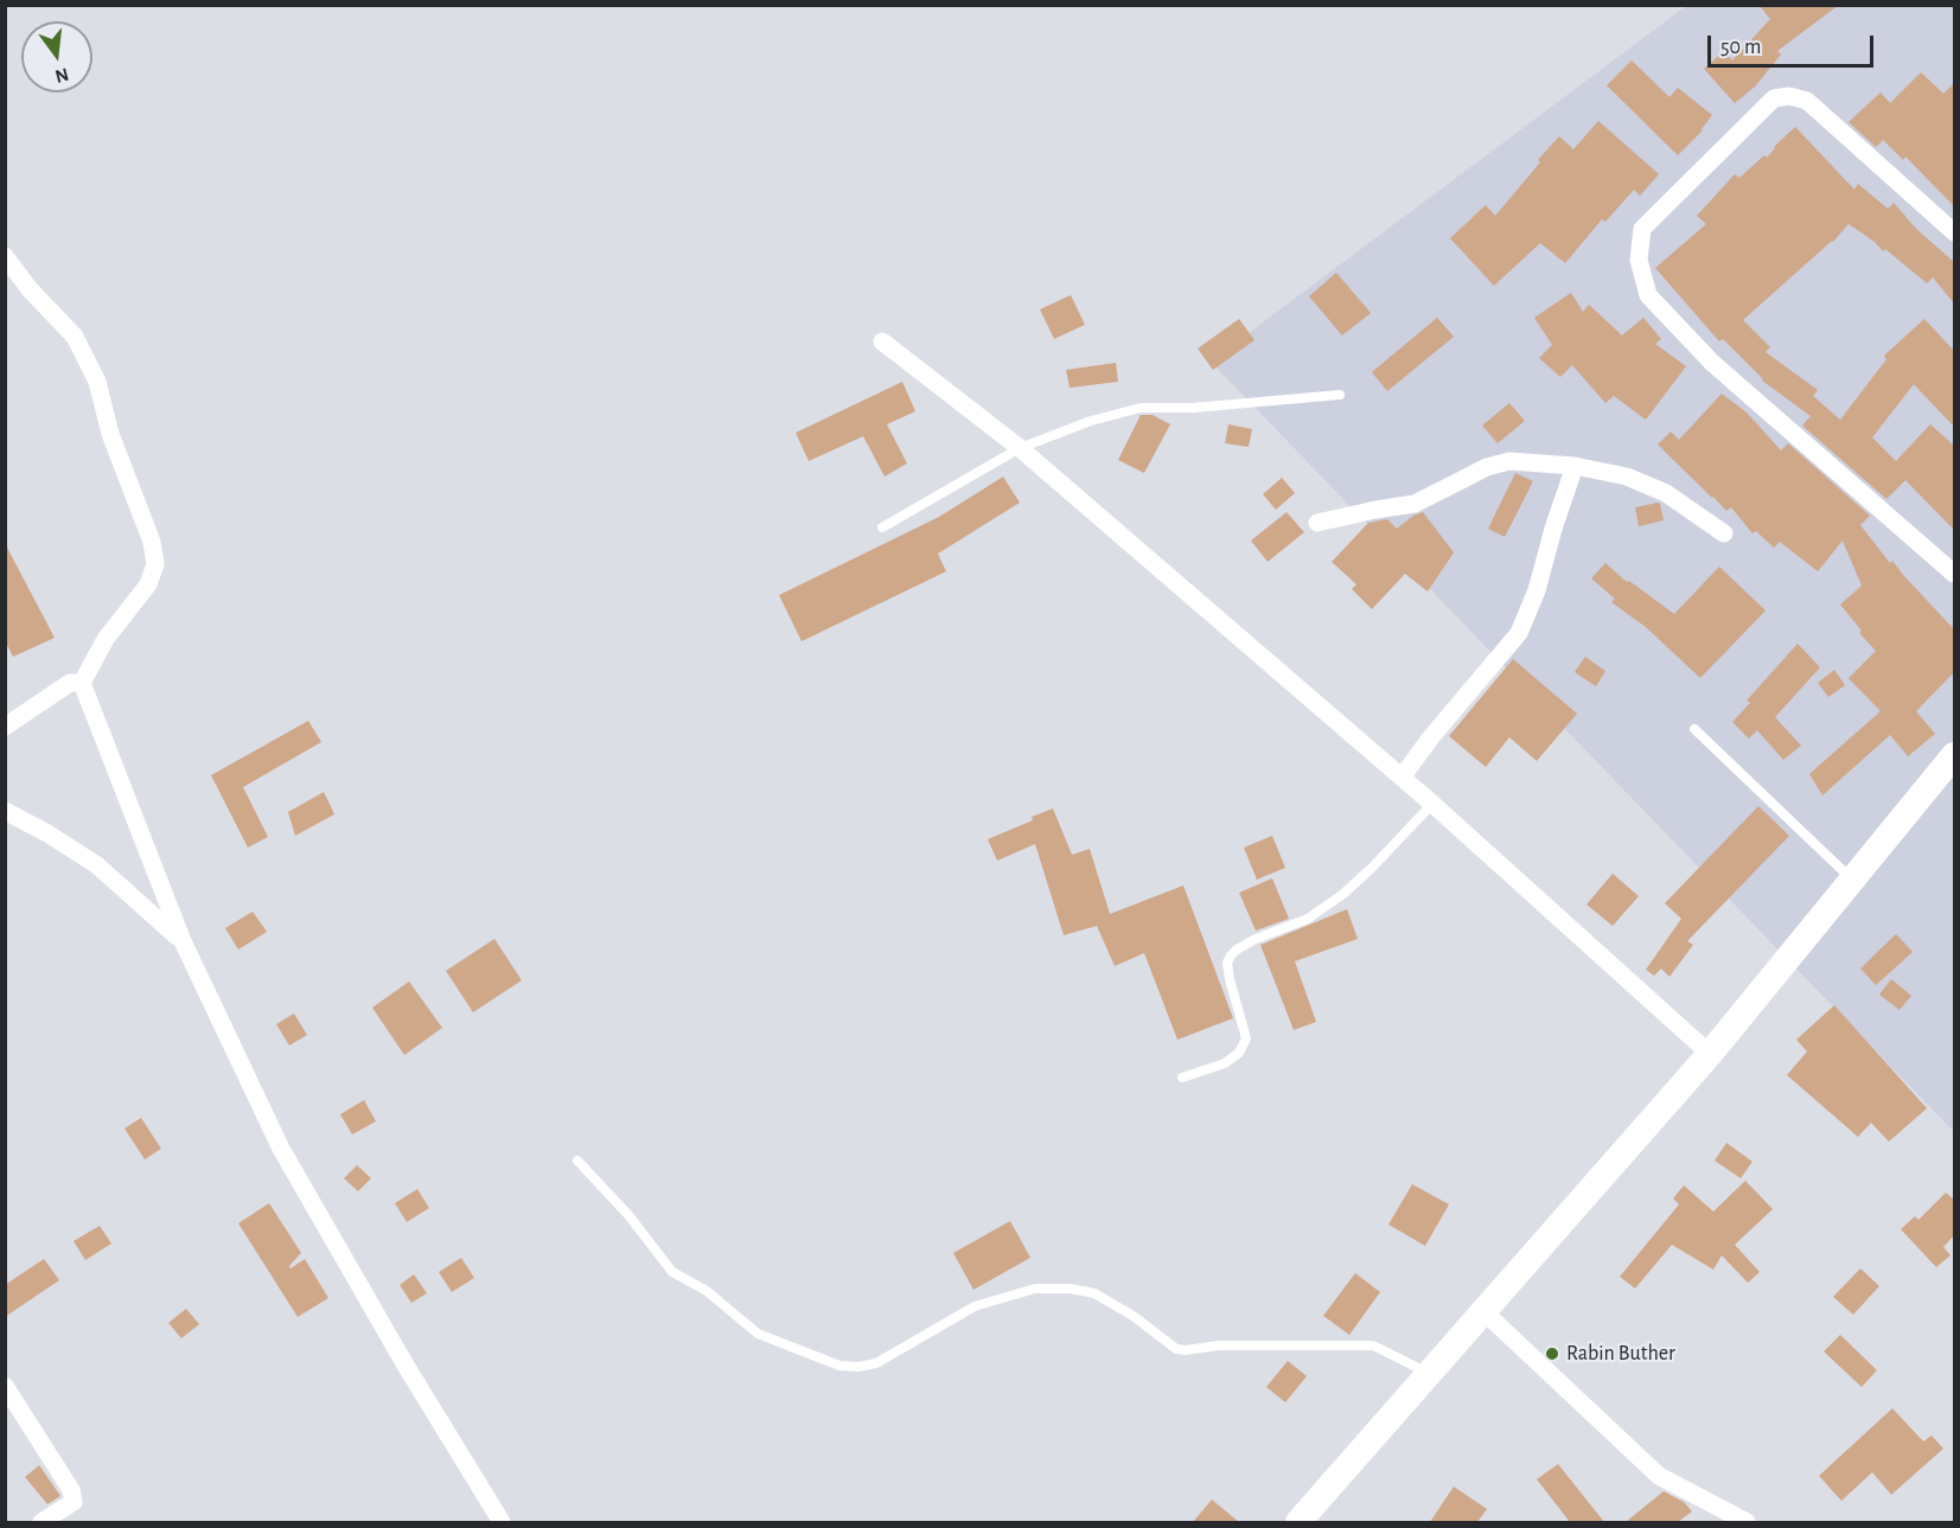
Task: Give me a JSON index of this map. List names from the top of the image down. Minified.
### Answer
{"places":["Rabin Buther"],"scale_bar":"50 m","north":"bottom"}
